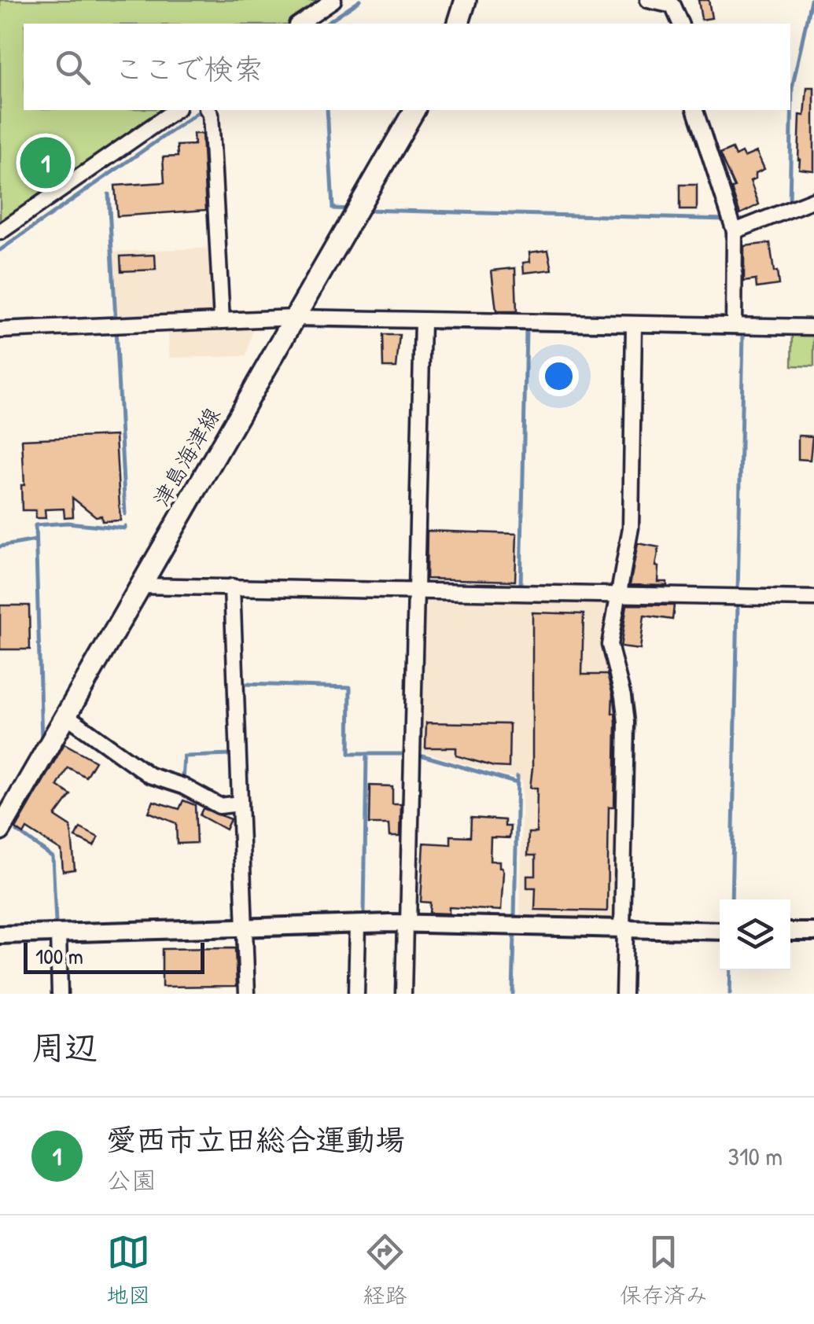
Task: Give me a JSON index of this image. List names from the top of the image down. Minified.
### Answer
{"streets":{"main road":["津島海津線"]},"scale_bar":"100 m","page":{"search":"ここで検索","pins":"1","scale":"100 m","heading":"周辺","list":[{"mark":"1","name":"愛西市立田総合運動場","note":"公園","value":"310 m"}],"nav":["地図","経路","保存済み"]}}
